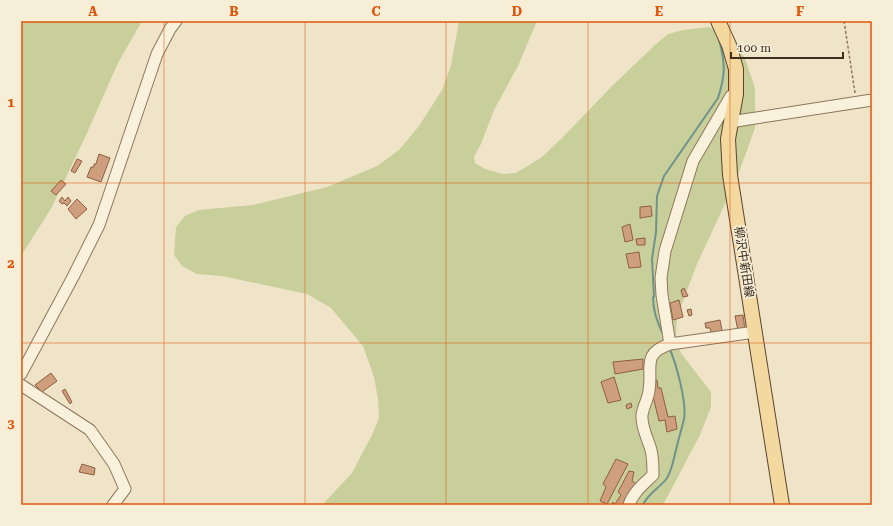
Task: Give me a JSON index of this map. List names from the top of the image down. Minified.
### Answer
{"streets":{"main road":["柳沢中新田線"]},"scale_bar":"100 m","grid":{"columns":["A","B","C","D","E","F"],"rows":["1","2","3"]}}
